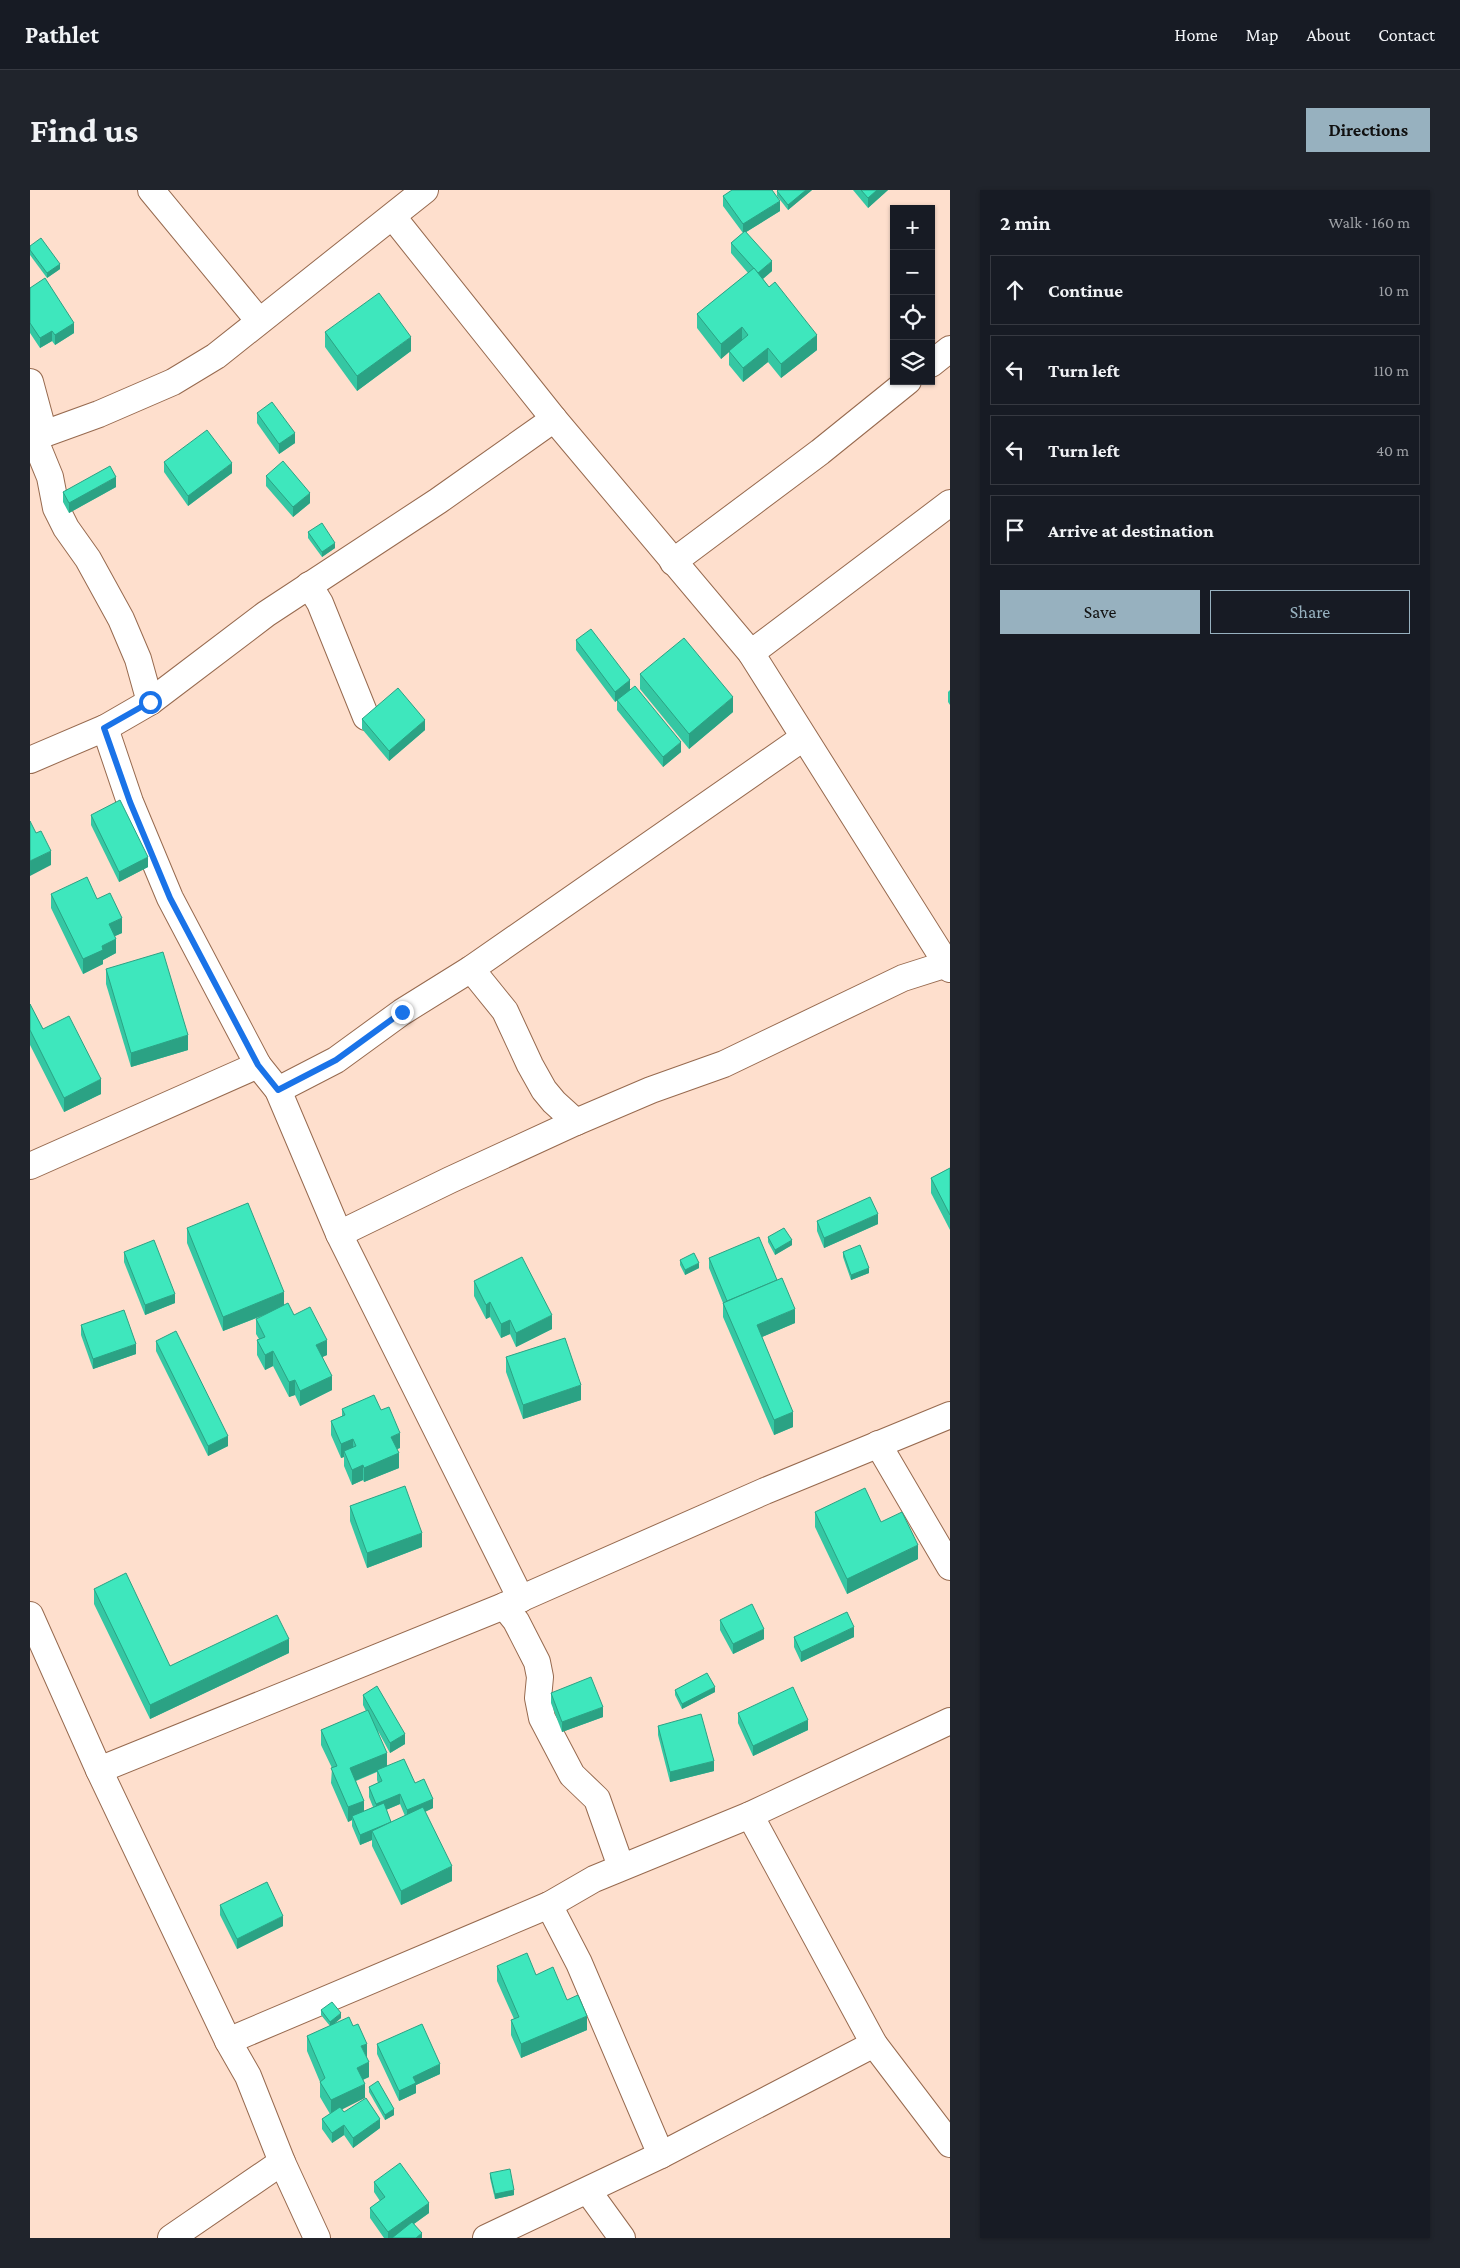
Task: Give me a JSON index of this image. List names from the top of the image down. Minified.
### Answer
{"page":{"header":"Pathlet","nav":["Home","Map","About","Contact"],"buttons":["Directions",["Save","Share"]],"title":"Find us","heading":["2 min","Walk · 160 m"],"map_buttons":["+","−"],"list":[["Continue","10 m"],["Turn left","110 m"],["Turn left","40 m"],"Arrive at destination"]}}
